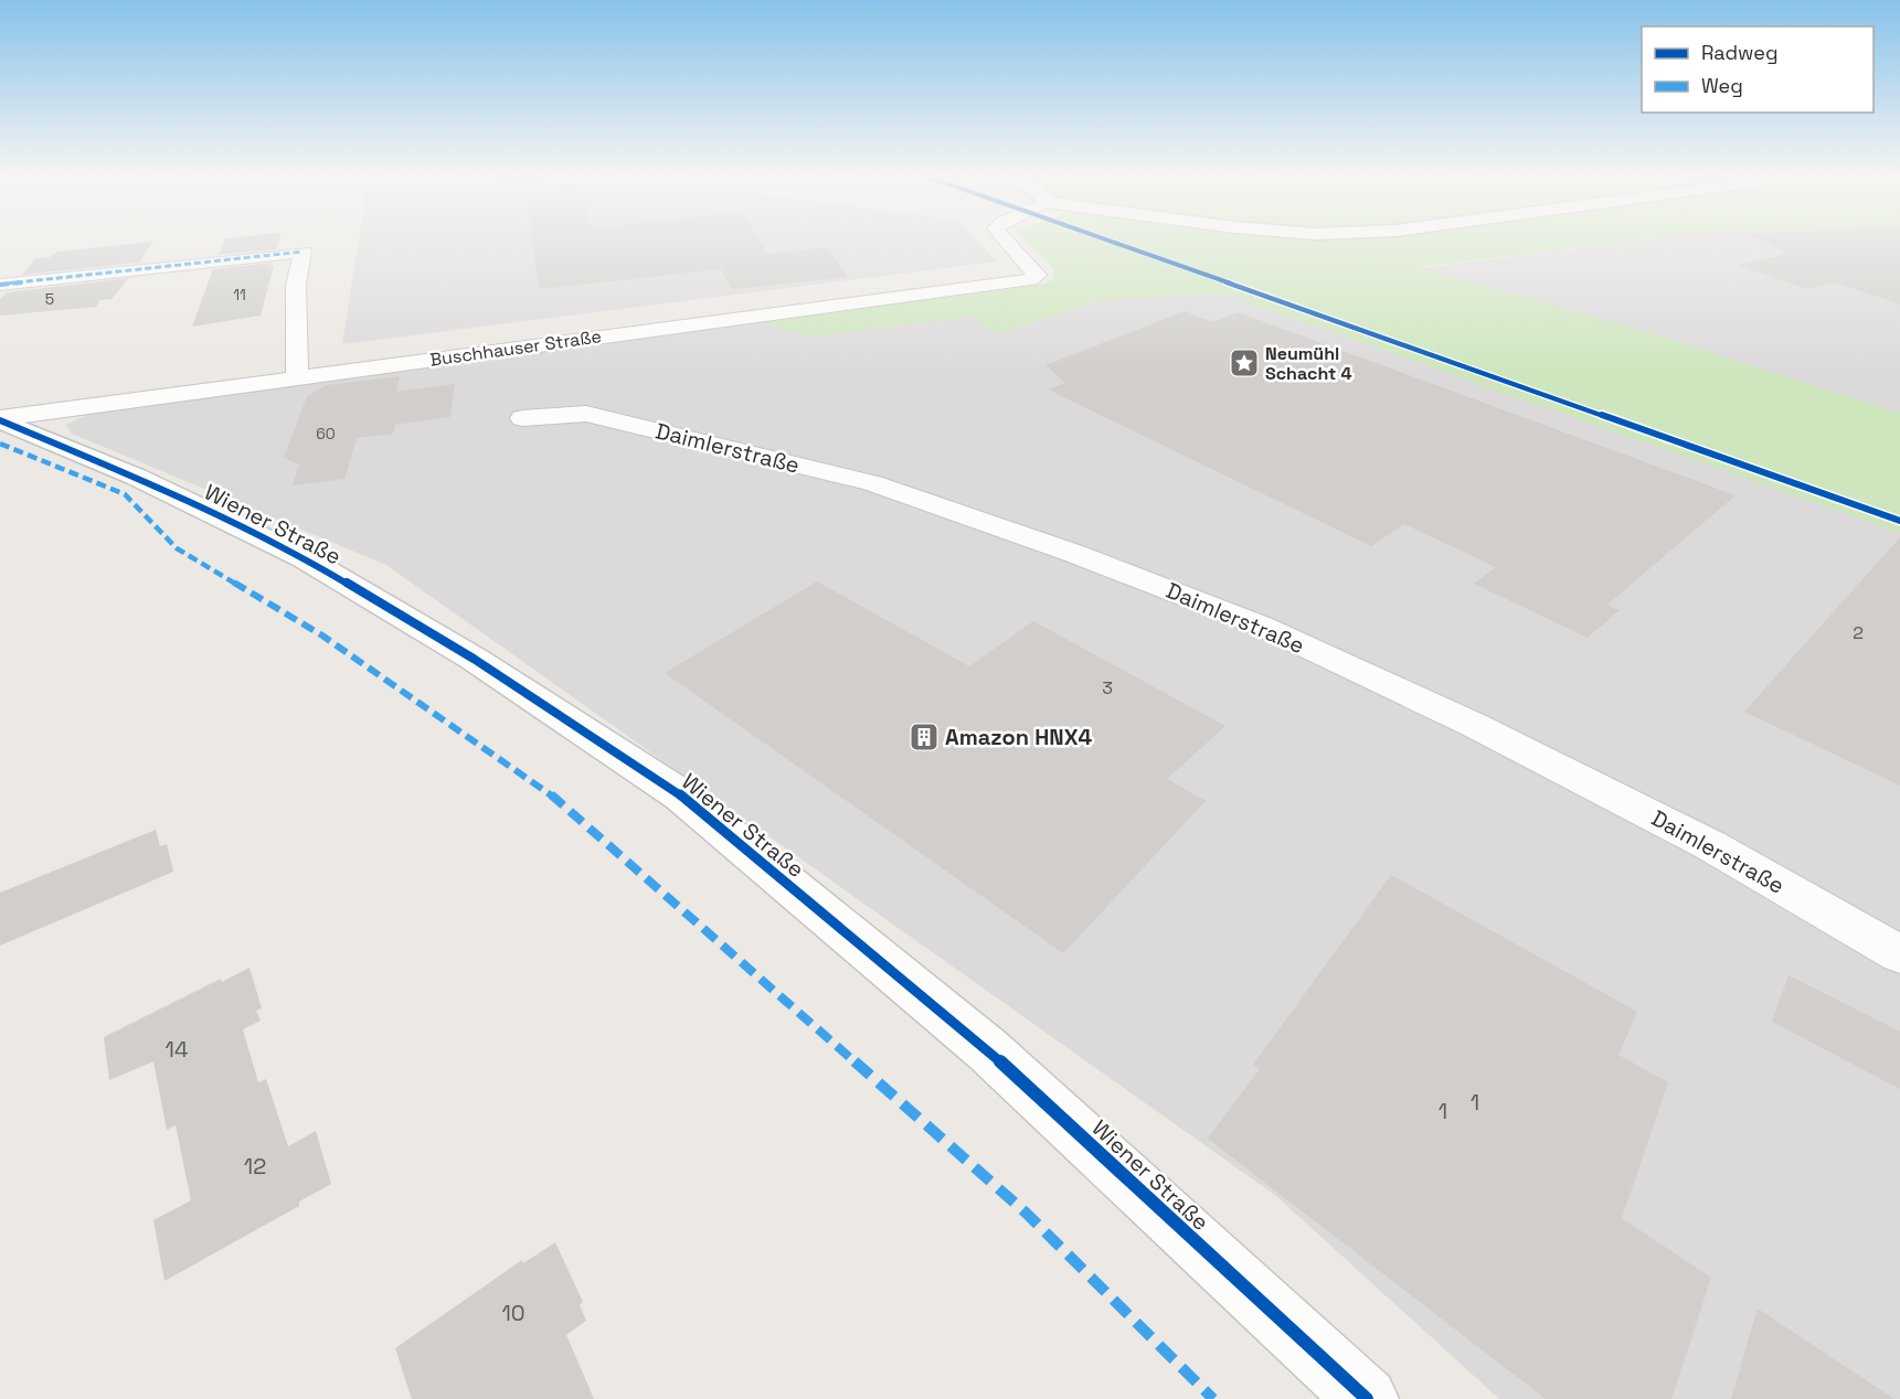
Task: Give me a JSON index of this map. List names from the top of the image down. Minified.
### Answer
{"streets":{"street":["Buschhauser Straße","Daimlerstraße","Wiener Straße"]},"crossings":[["Buschhauser Straße","Wiener Straße"]],"places":{"place":["Neumühl Schacht 4"],"building":["Amazon HNX4"]},"house_numbers":["11","5","60","2","3","14","1","1","12","10"],"legend":["Radweg","Weg"]}
